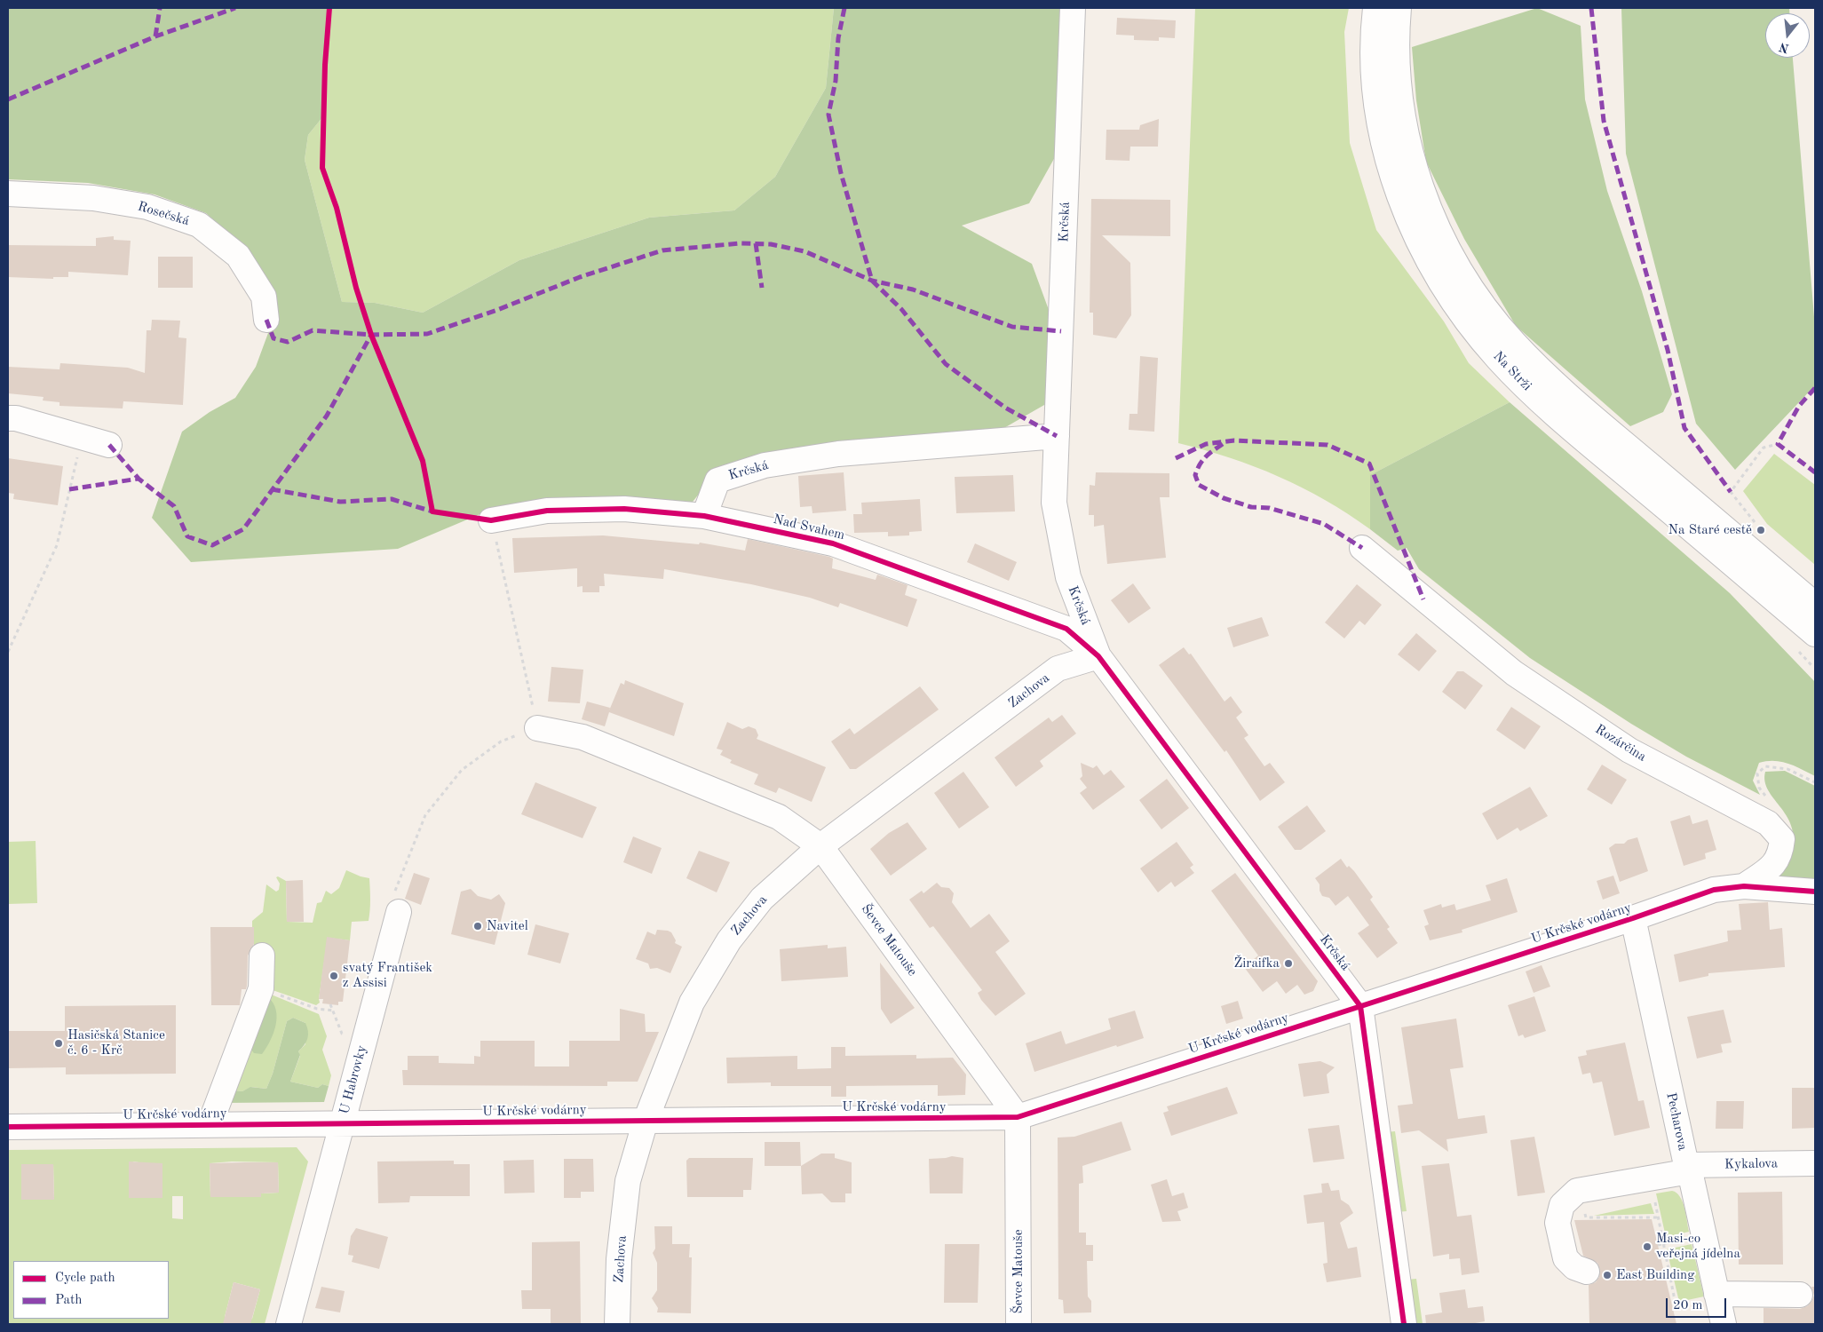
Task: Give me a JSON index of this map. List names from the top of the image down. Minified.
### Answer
{"streets":{"street":["Rosečská","Krčská","Na Strži","Nad Svahem","Zachova","Rozárčina","U Krčské vodárny","Ševce Matouše","U Habrovky","Pecharova","Kykalova"]},"crossings":[["Krčská","Nad Svahem"],["Krčská","Zachova"],["Krčská","U Krčské vodárny"],["Nad Svahem","Zachova"],["Zachova","U Krčské vodárny"],["Zachova","Ševce Matouše"],["Rozárčina","U Krčské vodárny"],["U Krčské vodárny","Ševce Matouše"],["U Krčské vodárny","U Habrovky"],["U Krčské vodárny","Pecharova"],["Pecharova","Kykalova"]],"places":["Na Staré cestě","Navitel","Žiraifka","svatý František z Assisi","Hasičská Stanice č. 6 - Krč","Masi-co veřejná jídelna","East Building"],"legend":["Cycle path","Path"],"scale_bar":"20 m","north":"bottom"}
